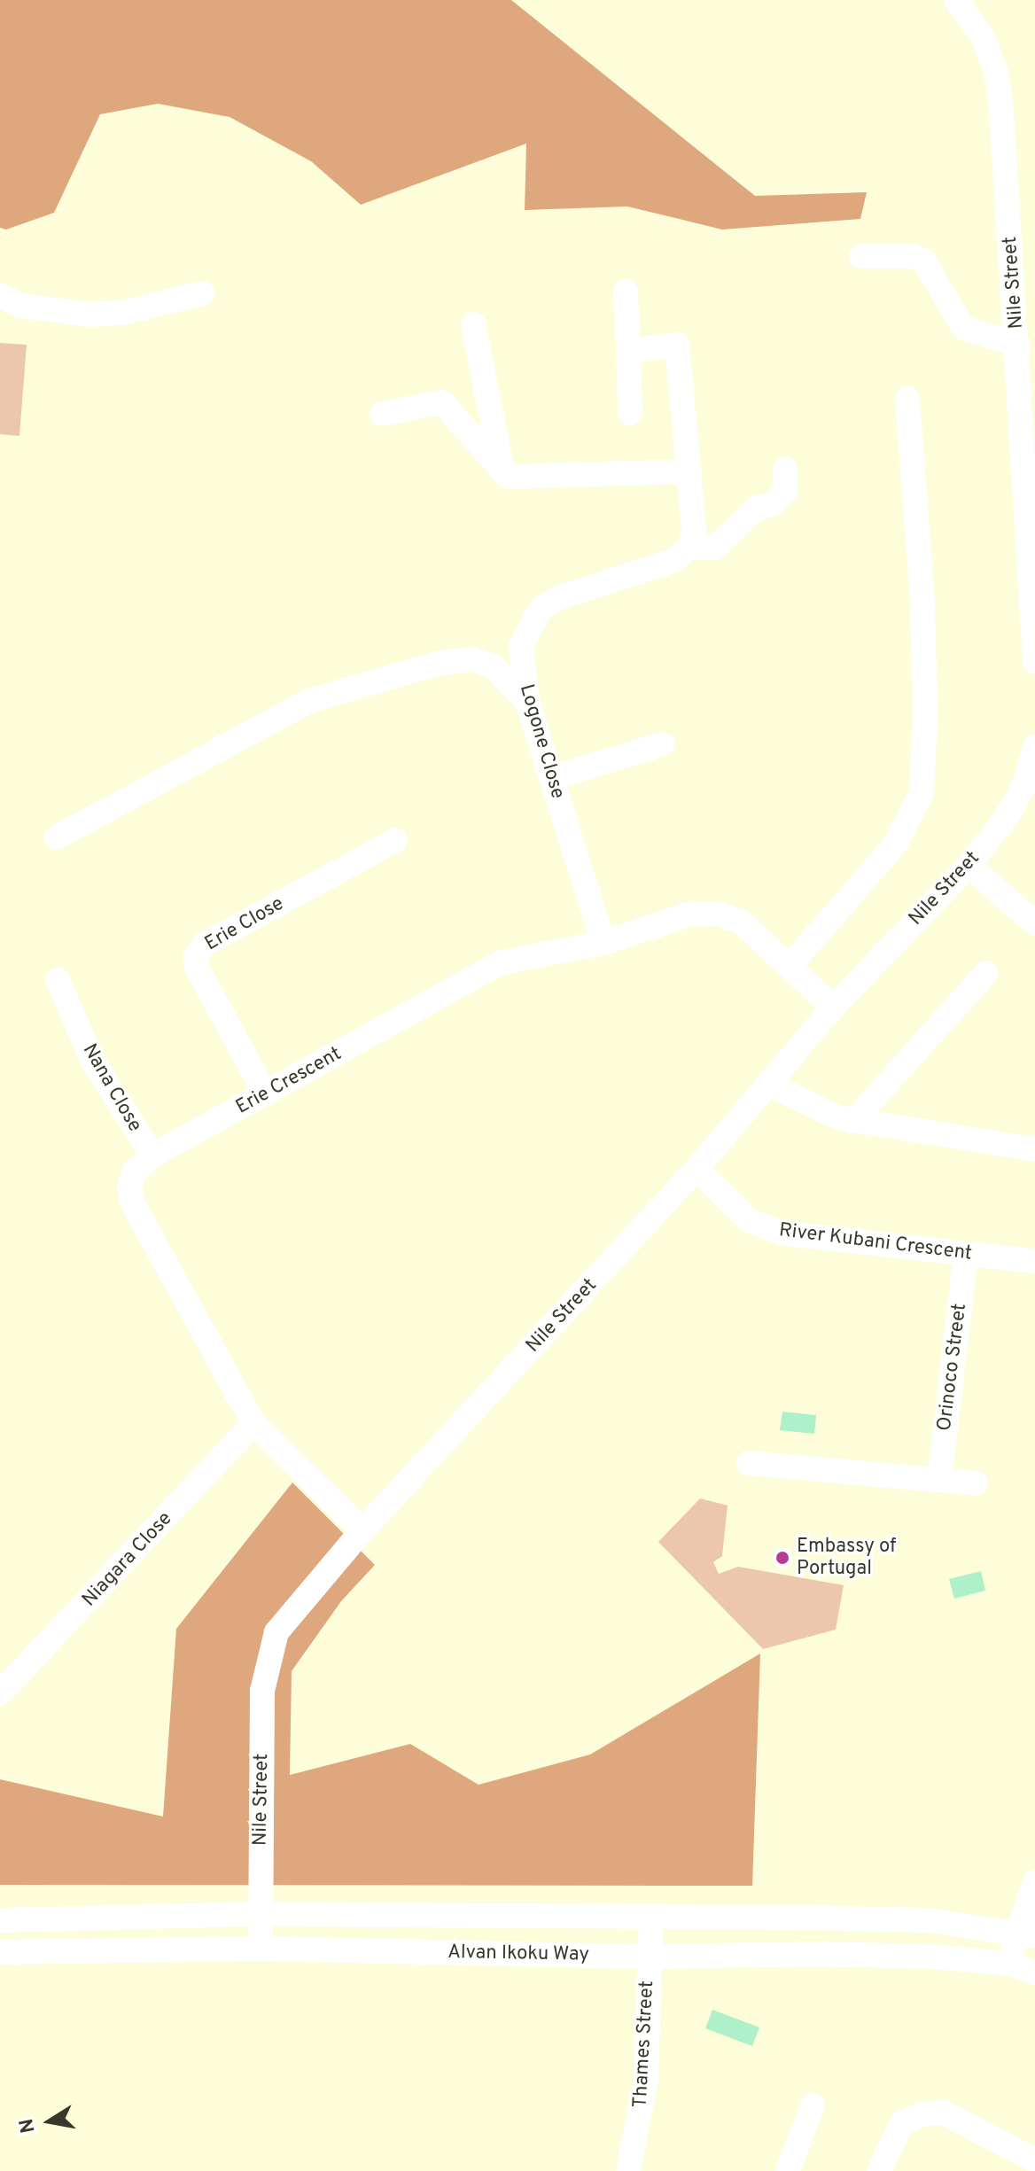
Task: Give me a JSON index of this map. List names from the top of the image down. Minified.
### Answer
{"streets":{"street":["Nile Street","Logone Close","Erie Close","Erie Crescent","Nana Close","River Kubani Crescent","Orinoco Street","Niagara Close","Alvan Ikoku Way","Thames Street"]},"crossings":[["Nile Street","Erie Crescent"],["Nile Street","River Kubani Crescent"],["Nile Street","Alvan Ikoku Way"],["Logone Close","Erie Crescent"],["Erie Close","Erie Crescent"],["Erie Crescent","Nana Close"],["Erie Crescent","Niagara Close"],["River Kubani Crescent","Orinoco Street"],["Alvan Ikoku Way","Thames Street"]],"places":["Embassy of Portugal"],"north":"left"}
